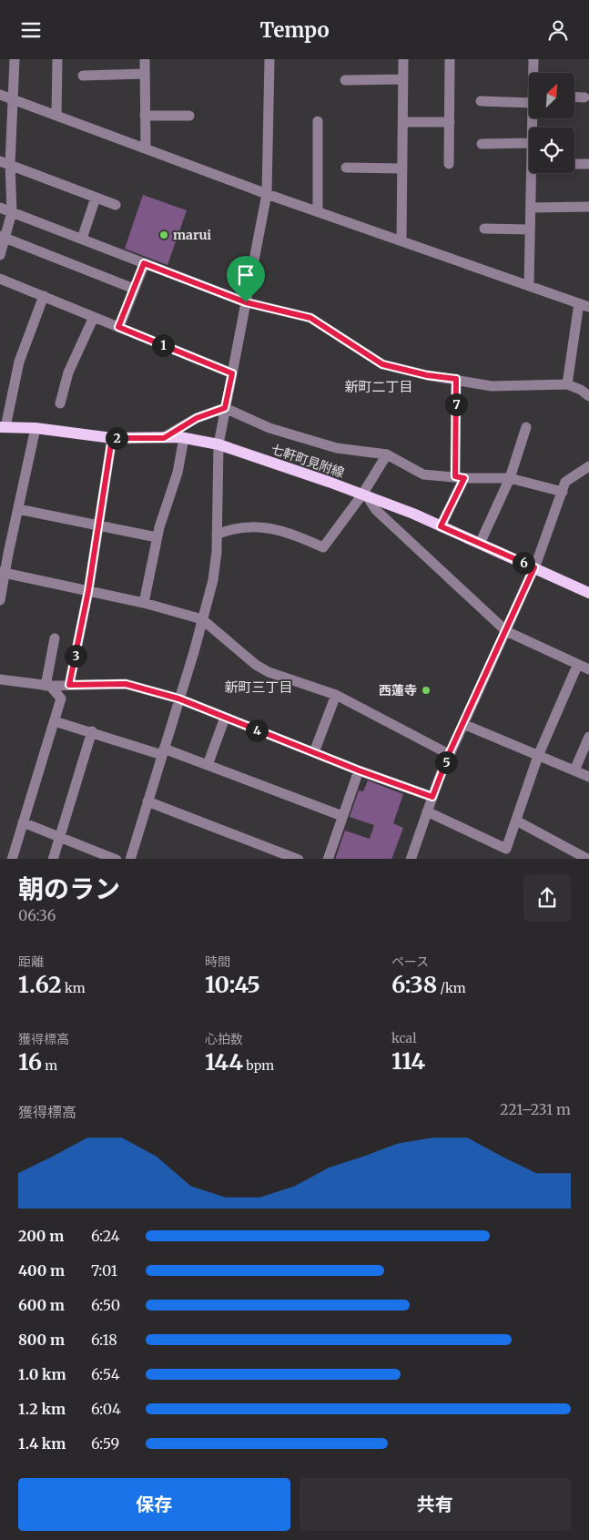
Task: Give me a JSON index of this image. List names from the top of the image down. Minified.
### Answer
{"streets":{"main road":["七軒町見附線"]},"districts":["新町二丁目","新町三丁目"],"places":["marui","西蓮寺"],"north":"top right","page":{"header":"Tempo","pins":["1","7","2","6","3","4","5"],"heading":["朝のラン","06:36"],"stats":[["距離","1.62 km"],["時間","10:45"],["ペース","6:38 /km"],["獲得標高","16 m"],["心拍数","144 bpm"],["kcal","114"]],"chart":["獲得標高","221–231 m"],"list":[{"name":"200 m","note":"6:24"},{"name":"400 m","note":"7:01"},{"name":"600 m","note":"6:50"},{"name":"800 m","note":"6:18"},{"name":"1.0 km","note":"6:54"},{"name":"1.2 km","note":"6:04"},{"name":"1.4 km","note":"6:59"}],"buttons":["保存","共有"]}}
